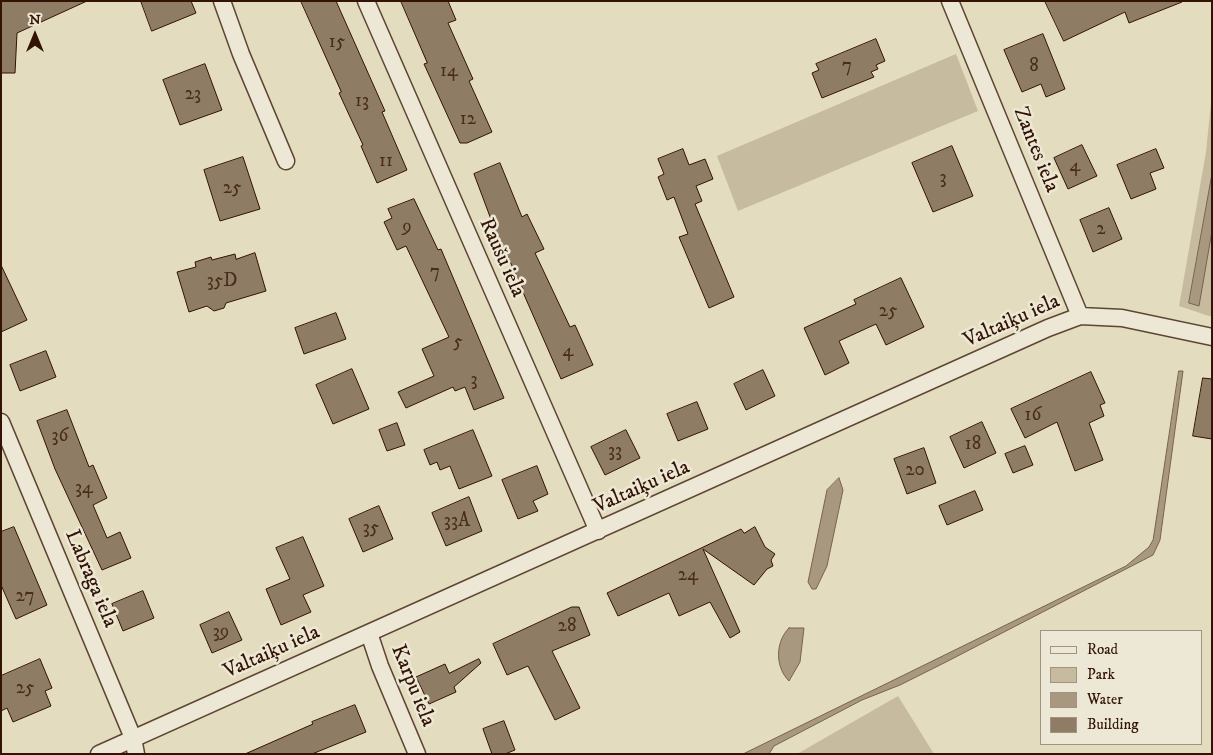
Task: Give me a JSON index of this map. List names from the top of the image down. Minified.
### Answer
{"streets":{"street":["Zantes iela","Raušu iela","Valtaiķu iela","Labraga iela","Karpu iela"]},"crossings":[["Zantes iela","Valtaiķu iela"],["Raušu iela","Valtaiķu iela"],["Valtaiķu iela","Labraga iela"],["Valtaiķu iela","Karpu iela"]],"house_numbers":["15","7","8","14","23","13","12","11","4","3","25","9","2","7","35D","25","5","4","3","16","36","18","33","20","34","33A","35","24","27","28","39","25"],"legend":["Road","Park","Water","Building"],"north":"top"}
